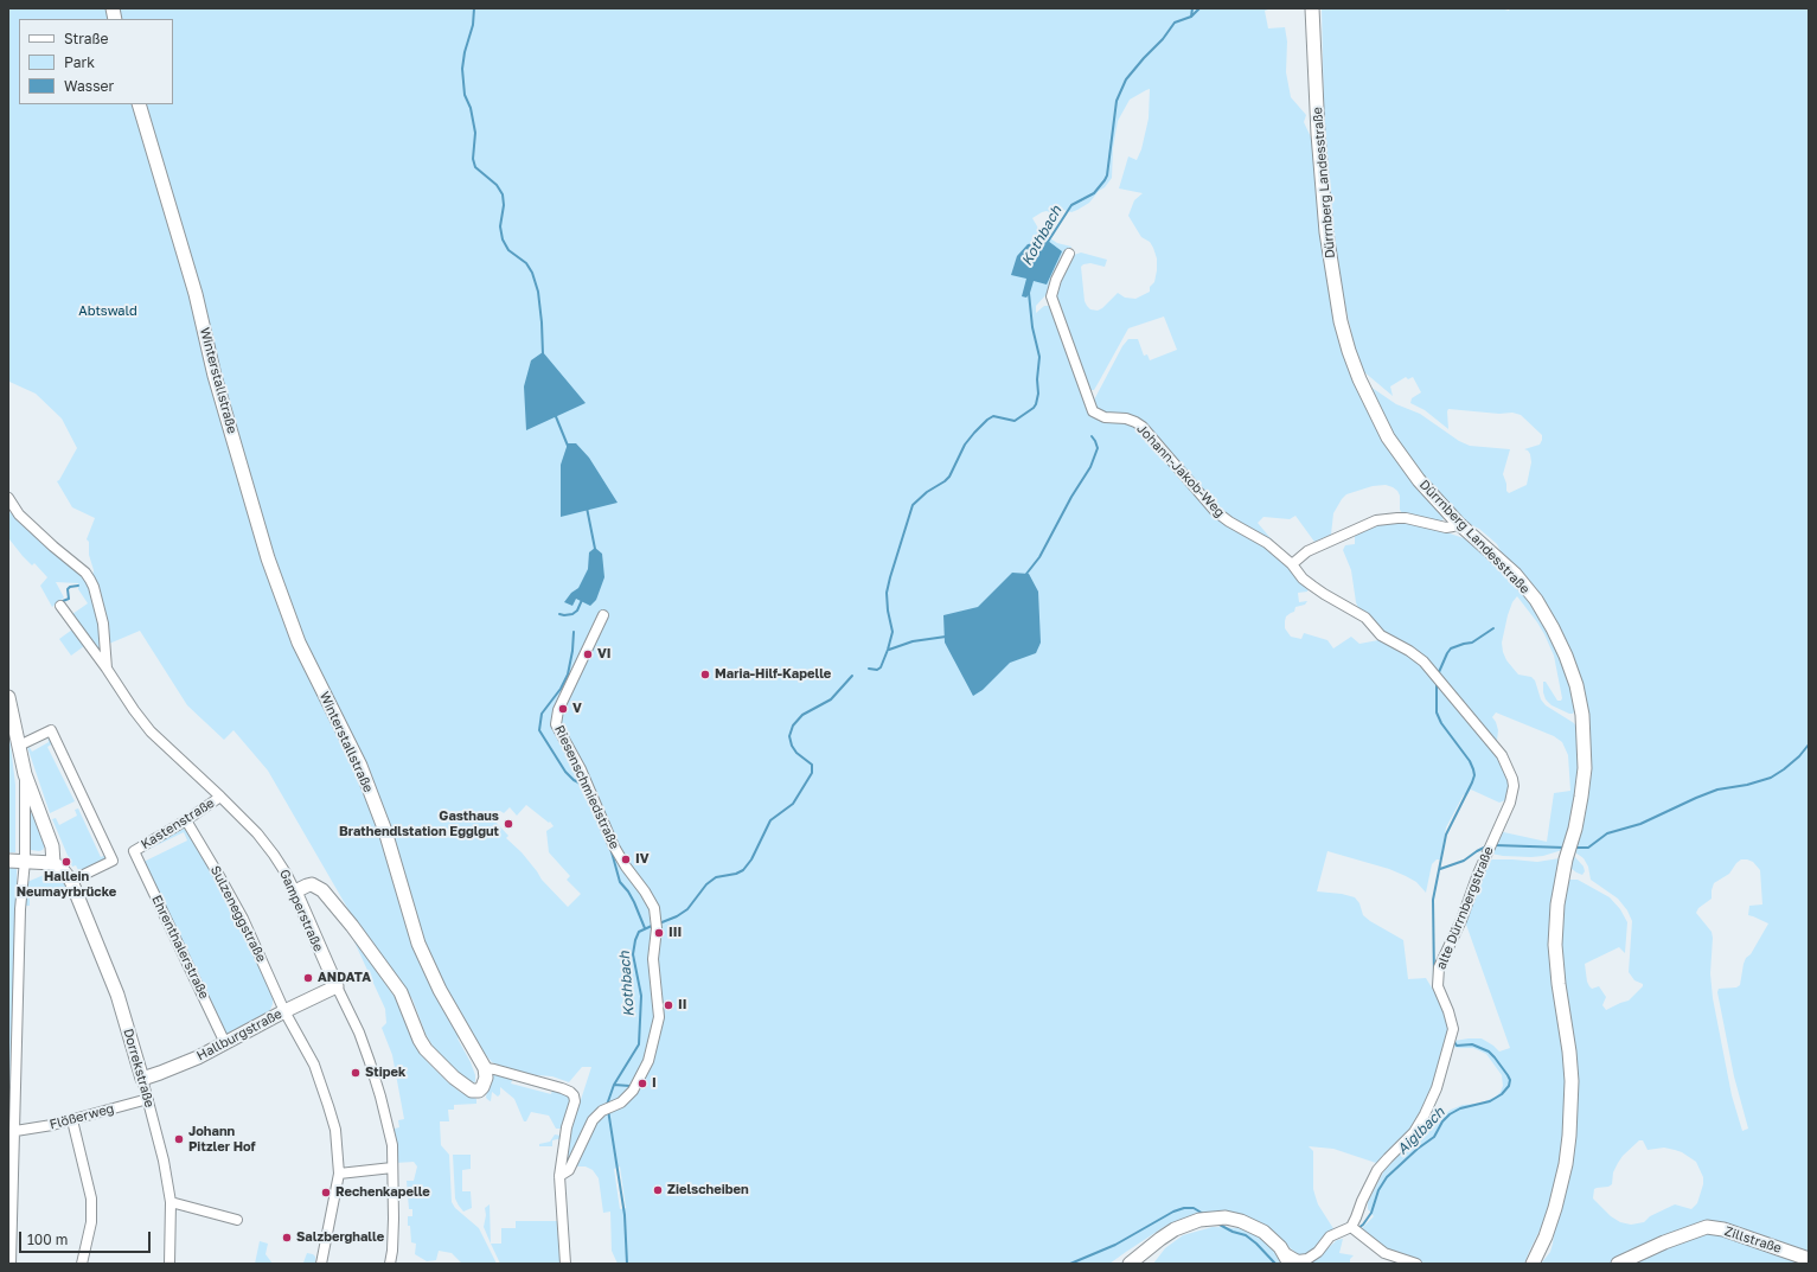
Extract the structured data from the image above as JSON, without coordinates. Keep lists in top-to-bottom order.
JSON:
{
  "streets": {
    "street": [
      "Dürrnberg Landesstraße",
      "Winterstallstraße",
      "Johann-Jakob-Weg",
      "Riesenschmiedstraße",
      "Kastenstraße",
      "alte Dürrnbergstraße",
      "Gamperstraße",
      "Sulzeneggstraße",
      "Ehrenthalerstraße",
      "Hallburgstraße",
      "Dorrekstraße",
      "Flößerweg",
      "Zillstraße"
    ]
  },
  "crossings": [
    ["Johann-Jakob-Weg", "alte Dürrnbergstraße"],
    ["Kastenstraße", "Gamperstraße"],
    ["Kastenstraße", "Sulzeneggstraße"],
    ["Kastenstraße", "Ehrenthalerstraße"],
    ["Gamperstraße", "Hallburgstraße"],
    ["Sulzeneggstraße", "Hallburgstraße"],
    ["Ehrenthalerstraße", "Hallburgstraße"],
    ["Hallburgstraße", "Dorrekstraße"],
    ["Dorrekstraße", "Flößerweg"]
  ],
  "water": ["Kothbach", "Aiglbach"],
  "parks": ["Abtswald"],
  "places": [
    "VI",
    "Maria-Hilf-Kapelle",
    "V",
    "Gasthaus Brathendlstation Egglgut",
    "IV",
    "Hallein Neumayrbrücke",
    "III",
    "ANDATA",
    "II",
    "Stipek",
    "I",
    "Johann Pitzler Hof",
    "Zielscheiben",
    "Rechenkapelle",
    "Salzberghalle"
  ],
  "legend": ["Straße", "Park", "Wasser"],
  "scale_bar": "100 m"
}
